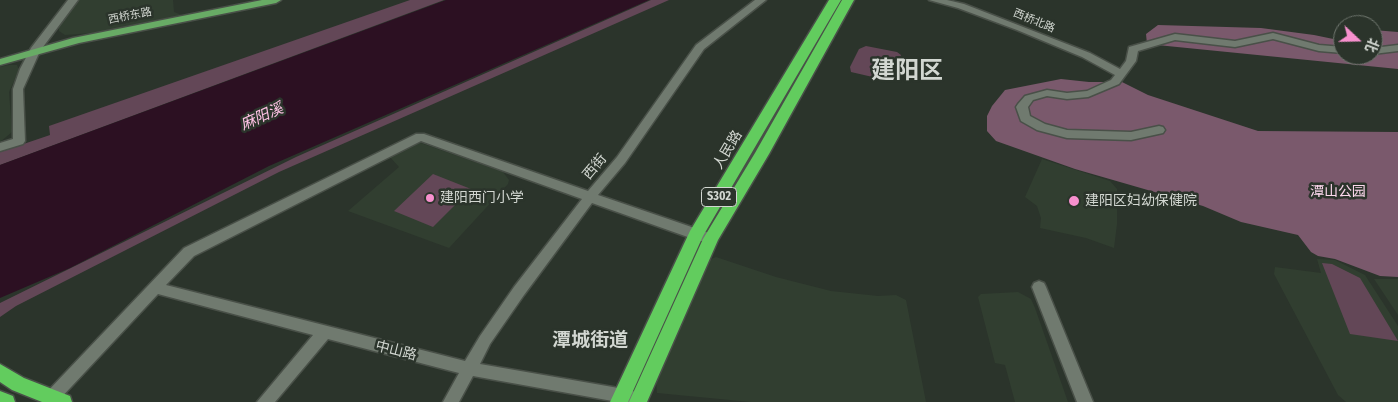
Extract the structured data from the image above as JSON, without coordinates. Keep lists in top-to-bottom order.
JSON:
{
  "streets": {
    "highway": ["人民路", "S302"],
    "main road": ["西桥东路"],
    "street": ["西桥北路", "西街", "中山路"]
  },
  "crossings": [
    ["人民路", "中山路"],
    ["西街", "中山路"],
    ["S302", "中山路"]
  ],
  "districts": ["建阳区", "潭城街道"],
  "water": ["麻阳溪"],
  "parks": ["潭山公园"],
  "places": ["建阳西门小学", "建阳区妇幼保健院"],
  "north": "right"
}
